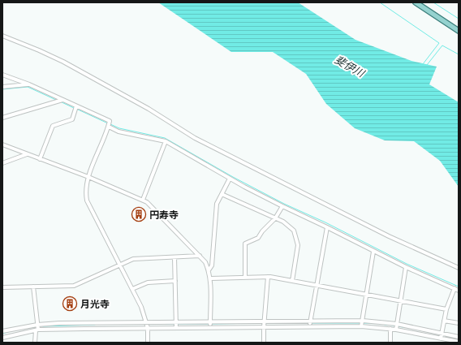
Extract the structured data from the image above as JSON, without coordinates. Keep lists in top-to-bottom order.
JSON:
{
  "water": ["斐伊川"],
  "places": {
    "building": ["円寿寺", "月光寺"]
  }
}
